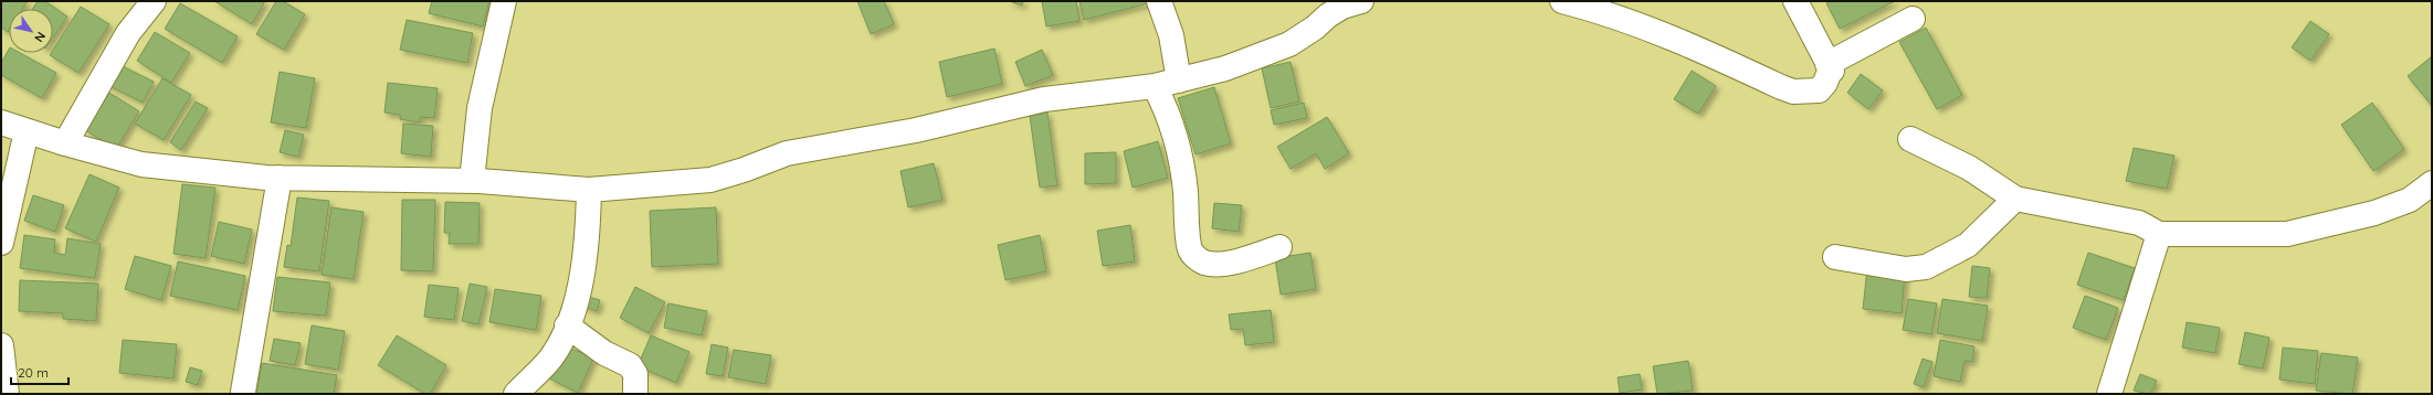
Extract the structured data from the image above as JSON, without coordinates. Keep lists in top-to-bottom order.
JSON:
{
  "scale_bar": "20 m",
  "north": "bottom right"
}
